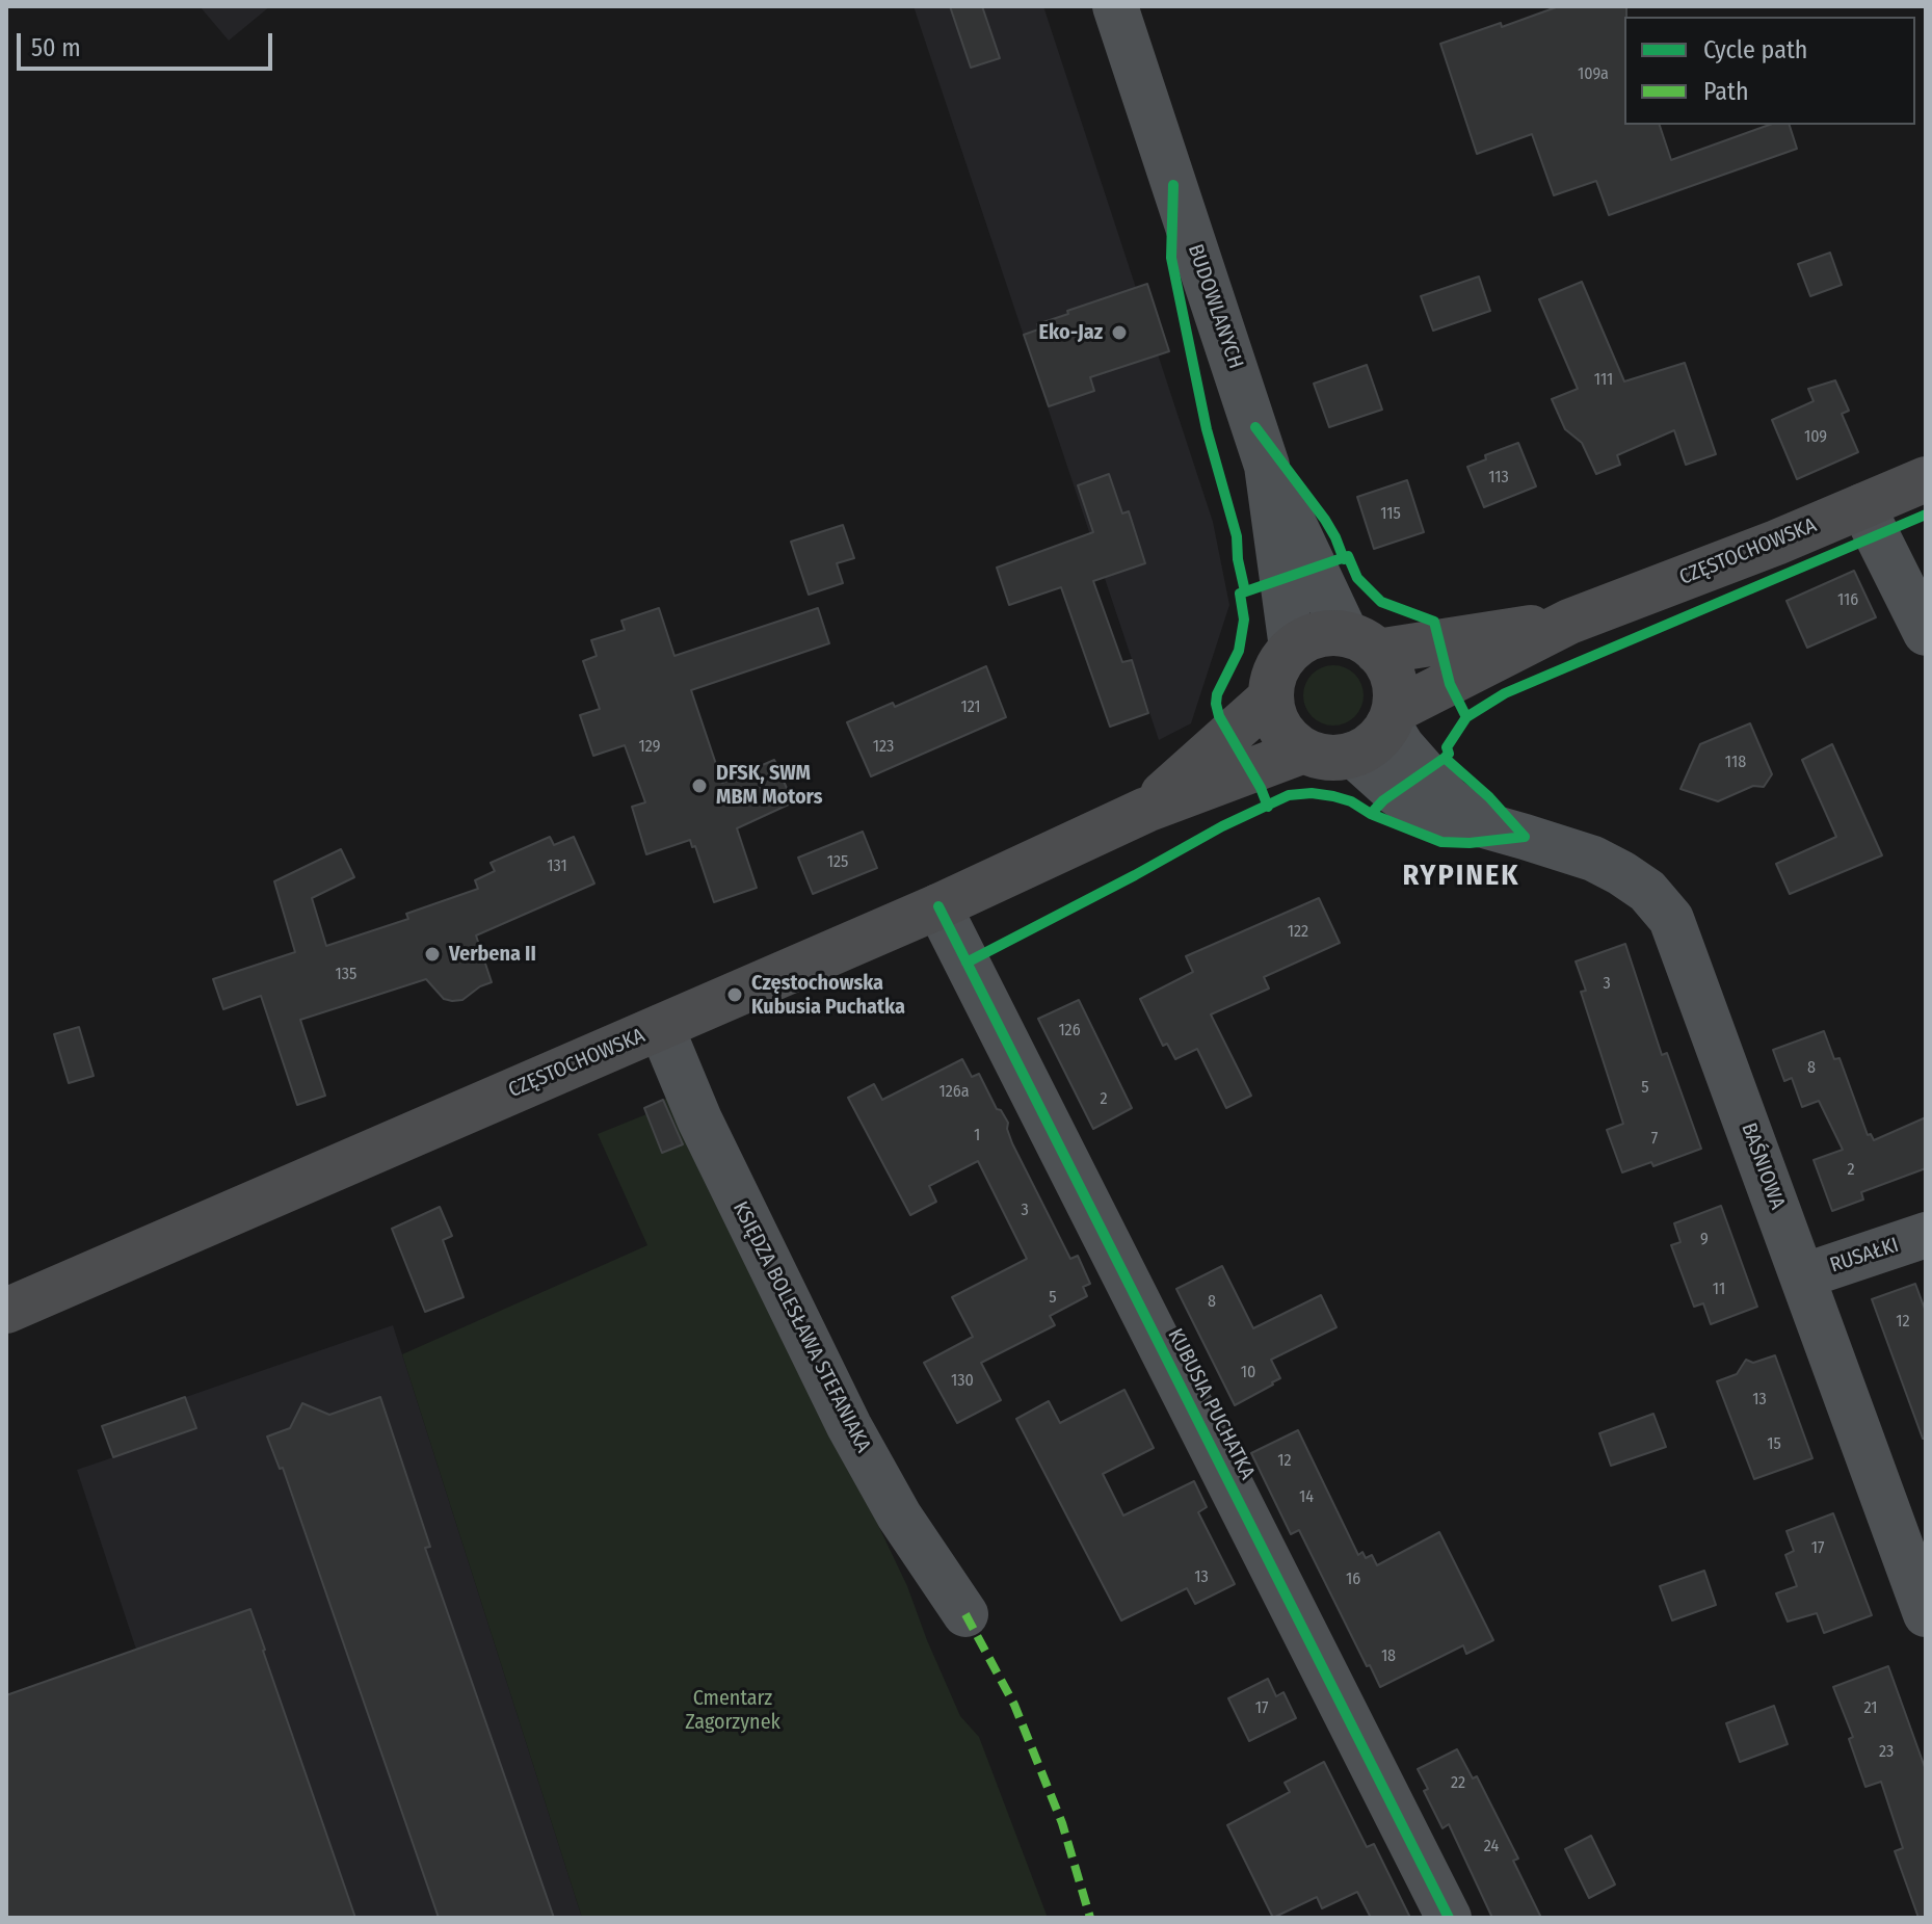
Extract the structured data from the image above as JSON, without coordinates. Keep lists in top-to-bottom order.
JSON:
{
  "streets": {
    "main road": ["CZĘSTOCHOWSKA"],
    "street": [
      "BUDOWLANYCH",
      "BAŚNIOWA",
      "RUSAŁKI",
      "KSIĘDZA BOLESŁAWA STEFANIAKA",
      "KUBUSIA PUCHATKA"
    ]
  },
  "crossings": [
    ["BUDOWLANYCH", "CZĘSTOCHOWSKA"],
    ["BUDOWLANYCH", "BAŚNIOWA"],
    ["CZĘSTOCHOWSKA", "BAŚNIOWA"],
    ["CZĘSTOCHOWSKA", "KSIĘDZA BOLESŁAWA STEFANIAKA"],
    ["CZĘSTOCHOWSKA", "KUBUSIA PUCHATKA"],
    ["BAŚNIOWA", "RUSAŁKI"]
  ],
  "districts": ["RYPINEK"],
  "parks": ["Cmentarz Zagorzynek"],
  "places": [
    "Eko-Jaz",
    "DFSK, SWM MBM Motors",
    "Verbena II",
    "Częstochowska Kubusia Puchatka"
  ],
  "house_numbers": [
    "109a",
    "111",
    "109",
    "113",
    "115",
    "116",
    "121",
    "129",
    "123",
    "118",
    "125",
    "131",
    "122",
    "135",
    "3",
    "126",
    "8",
    "5",
    "126a",
    "2",
    "1",
    "7",
    "2",
    "3",
    "9",
    "11",
    "5",
    "8",
    "12",
    "10",
    "130",
    "13",
    "15",
    "12",
    "14",
    "17",
    "13",
    "16",
    "18",
    "17",
    "21",
    "23",
    "22",
    "24"
  ],
  "legend": ["Cycle path", "Path"],
  "scale_bar": "50 m"
}
